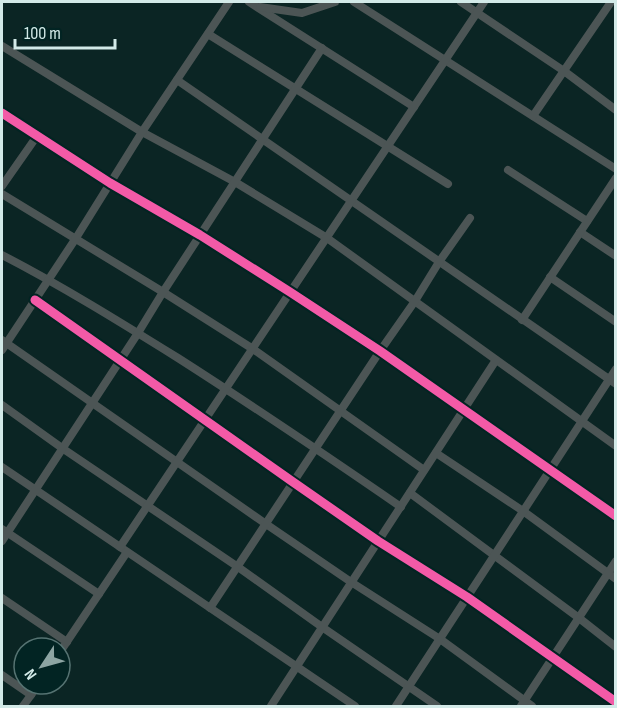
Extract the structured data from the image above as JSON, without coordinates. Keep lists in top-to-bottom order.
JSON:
{
  "scale_bar": "100 m",
  "north": "bottom left"
}
